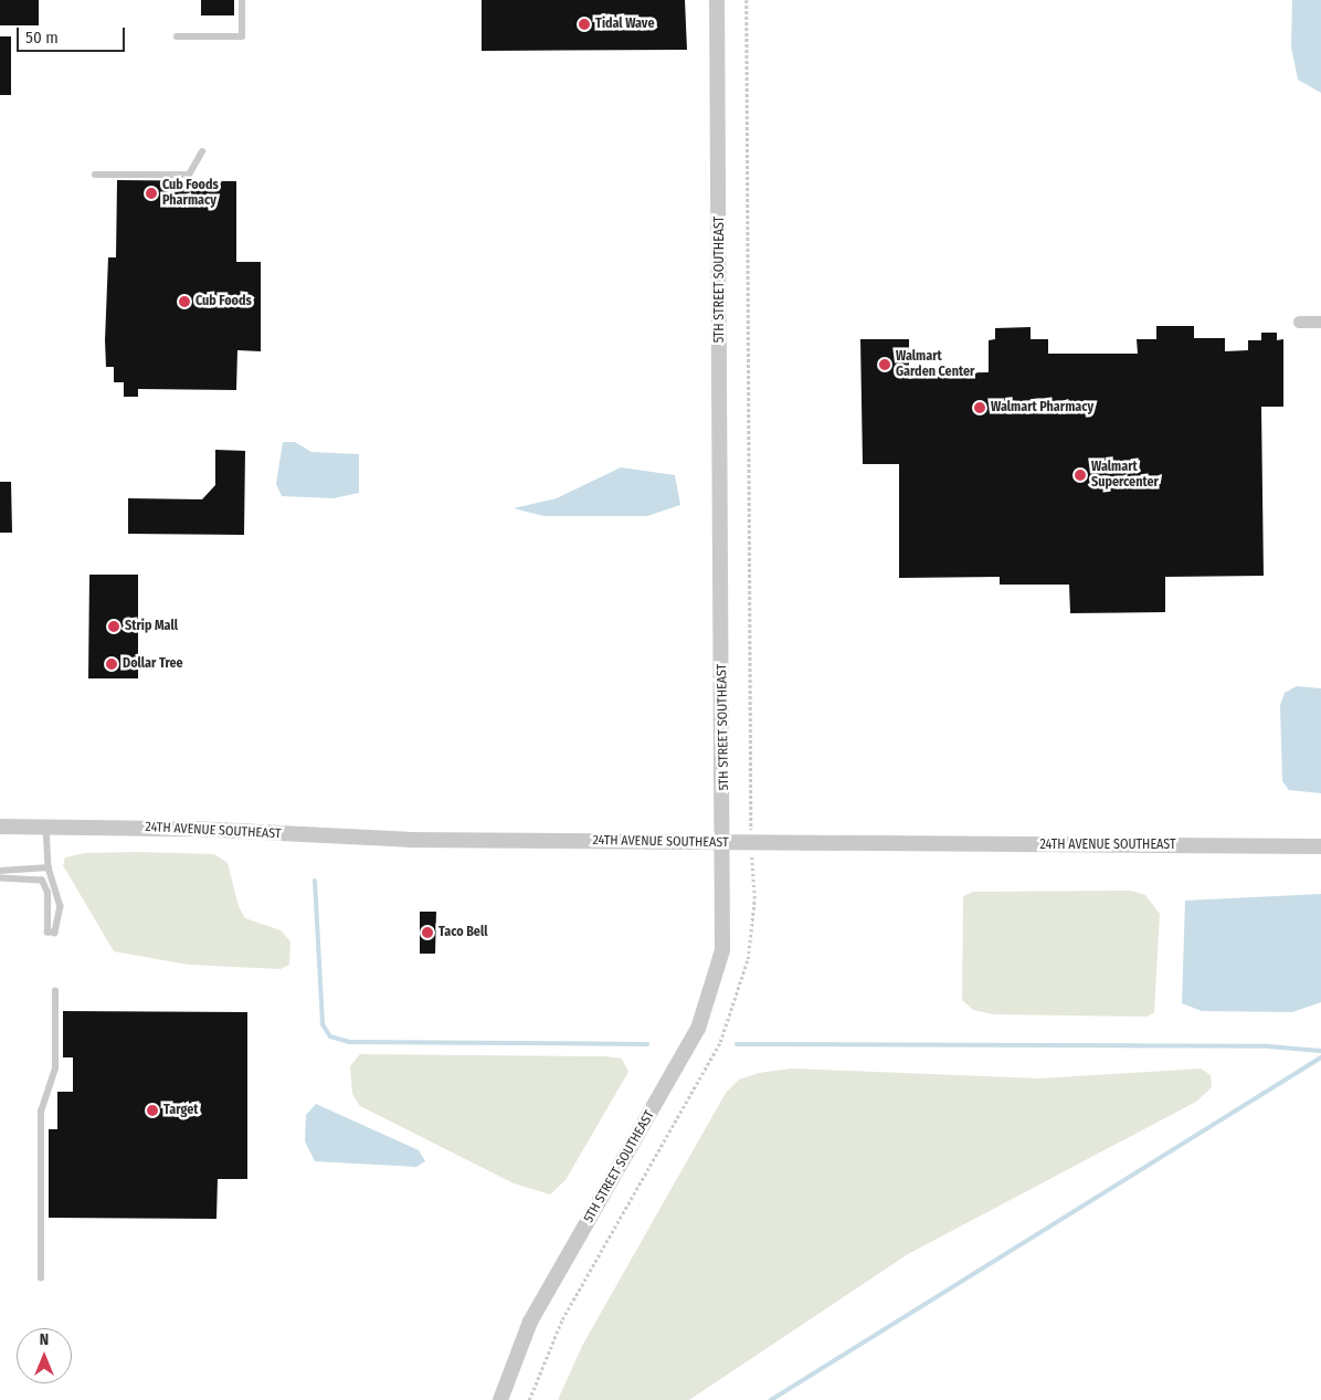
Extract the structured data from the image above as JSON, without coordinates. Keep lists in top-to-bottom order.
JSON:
{
  "streets": {
    "street": ["5TH STREET SOUTHEAST", "24TH AVENUE SOUTHEAST"]
  },
  "crossings": [
    ["5TH STREET SOUTHEAST", "24TH AVENUE SOUTHEAST"]
  ],
  "places": [
    "Tidal Wave",
    "Cub Foods Pharmacy",
    "Cub Foods",
    "Walmart Garden Center",
    "Walmart Pharmacy",
    "Walmart Supercenter",
    "Strip Mall",
    "Dollar Tree",
    "Taco Bell",
    "Target"
  ],
  "scale_bar": "50 m",
  "north": "top"
}
